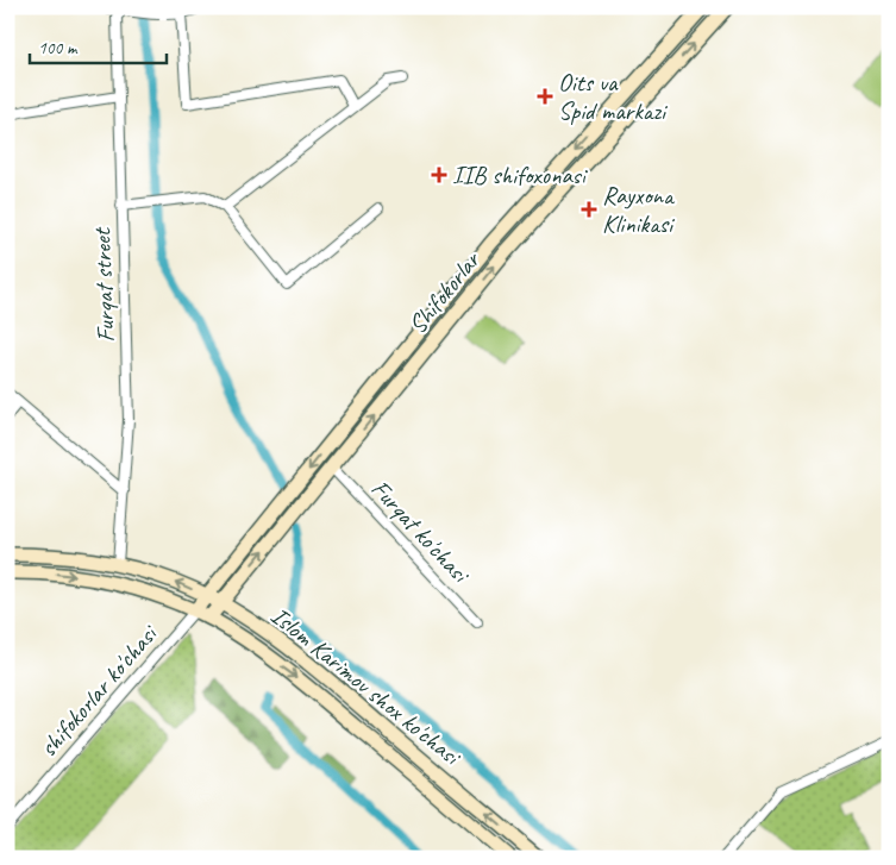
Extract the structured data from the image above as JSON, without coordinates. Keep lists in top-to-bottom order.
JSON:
{
  "streets": {
    "main road": ["Shifokorlar", "Islom Karimov shox ko'chasi"],
    "street": ["Furqat street", "Furqat ko'chasi", "shifokorlar ko'chasi"]
  },
  "crossings": [
    ["Furqat street", "Islom Karimov shox ko'chasi"],
    ["Shifokorlar", "Furqat ko'chasi"],
    ["Shifokorlar", "Islom Karimov shox ko'chasi"],
    ["Shifokorlar", "shifokorlar ko'chasi"],
    ["Islom Karimov shox ko'chasi", "shifokorlar ko'chasi"]
  ],
  "places": {
    "health": ["Oits va Spid markazi", "IIB shifoxonasi", "Rayxona Klinikasi"]
  },
  "scale_bar": "100 m"
}
